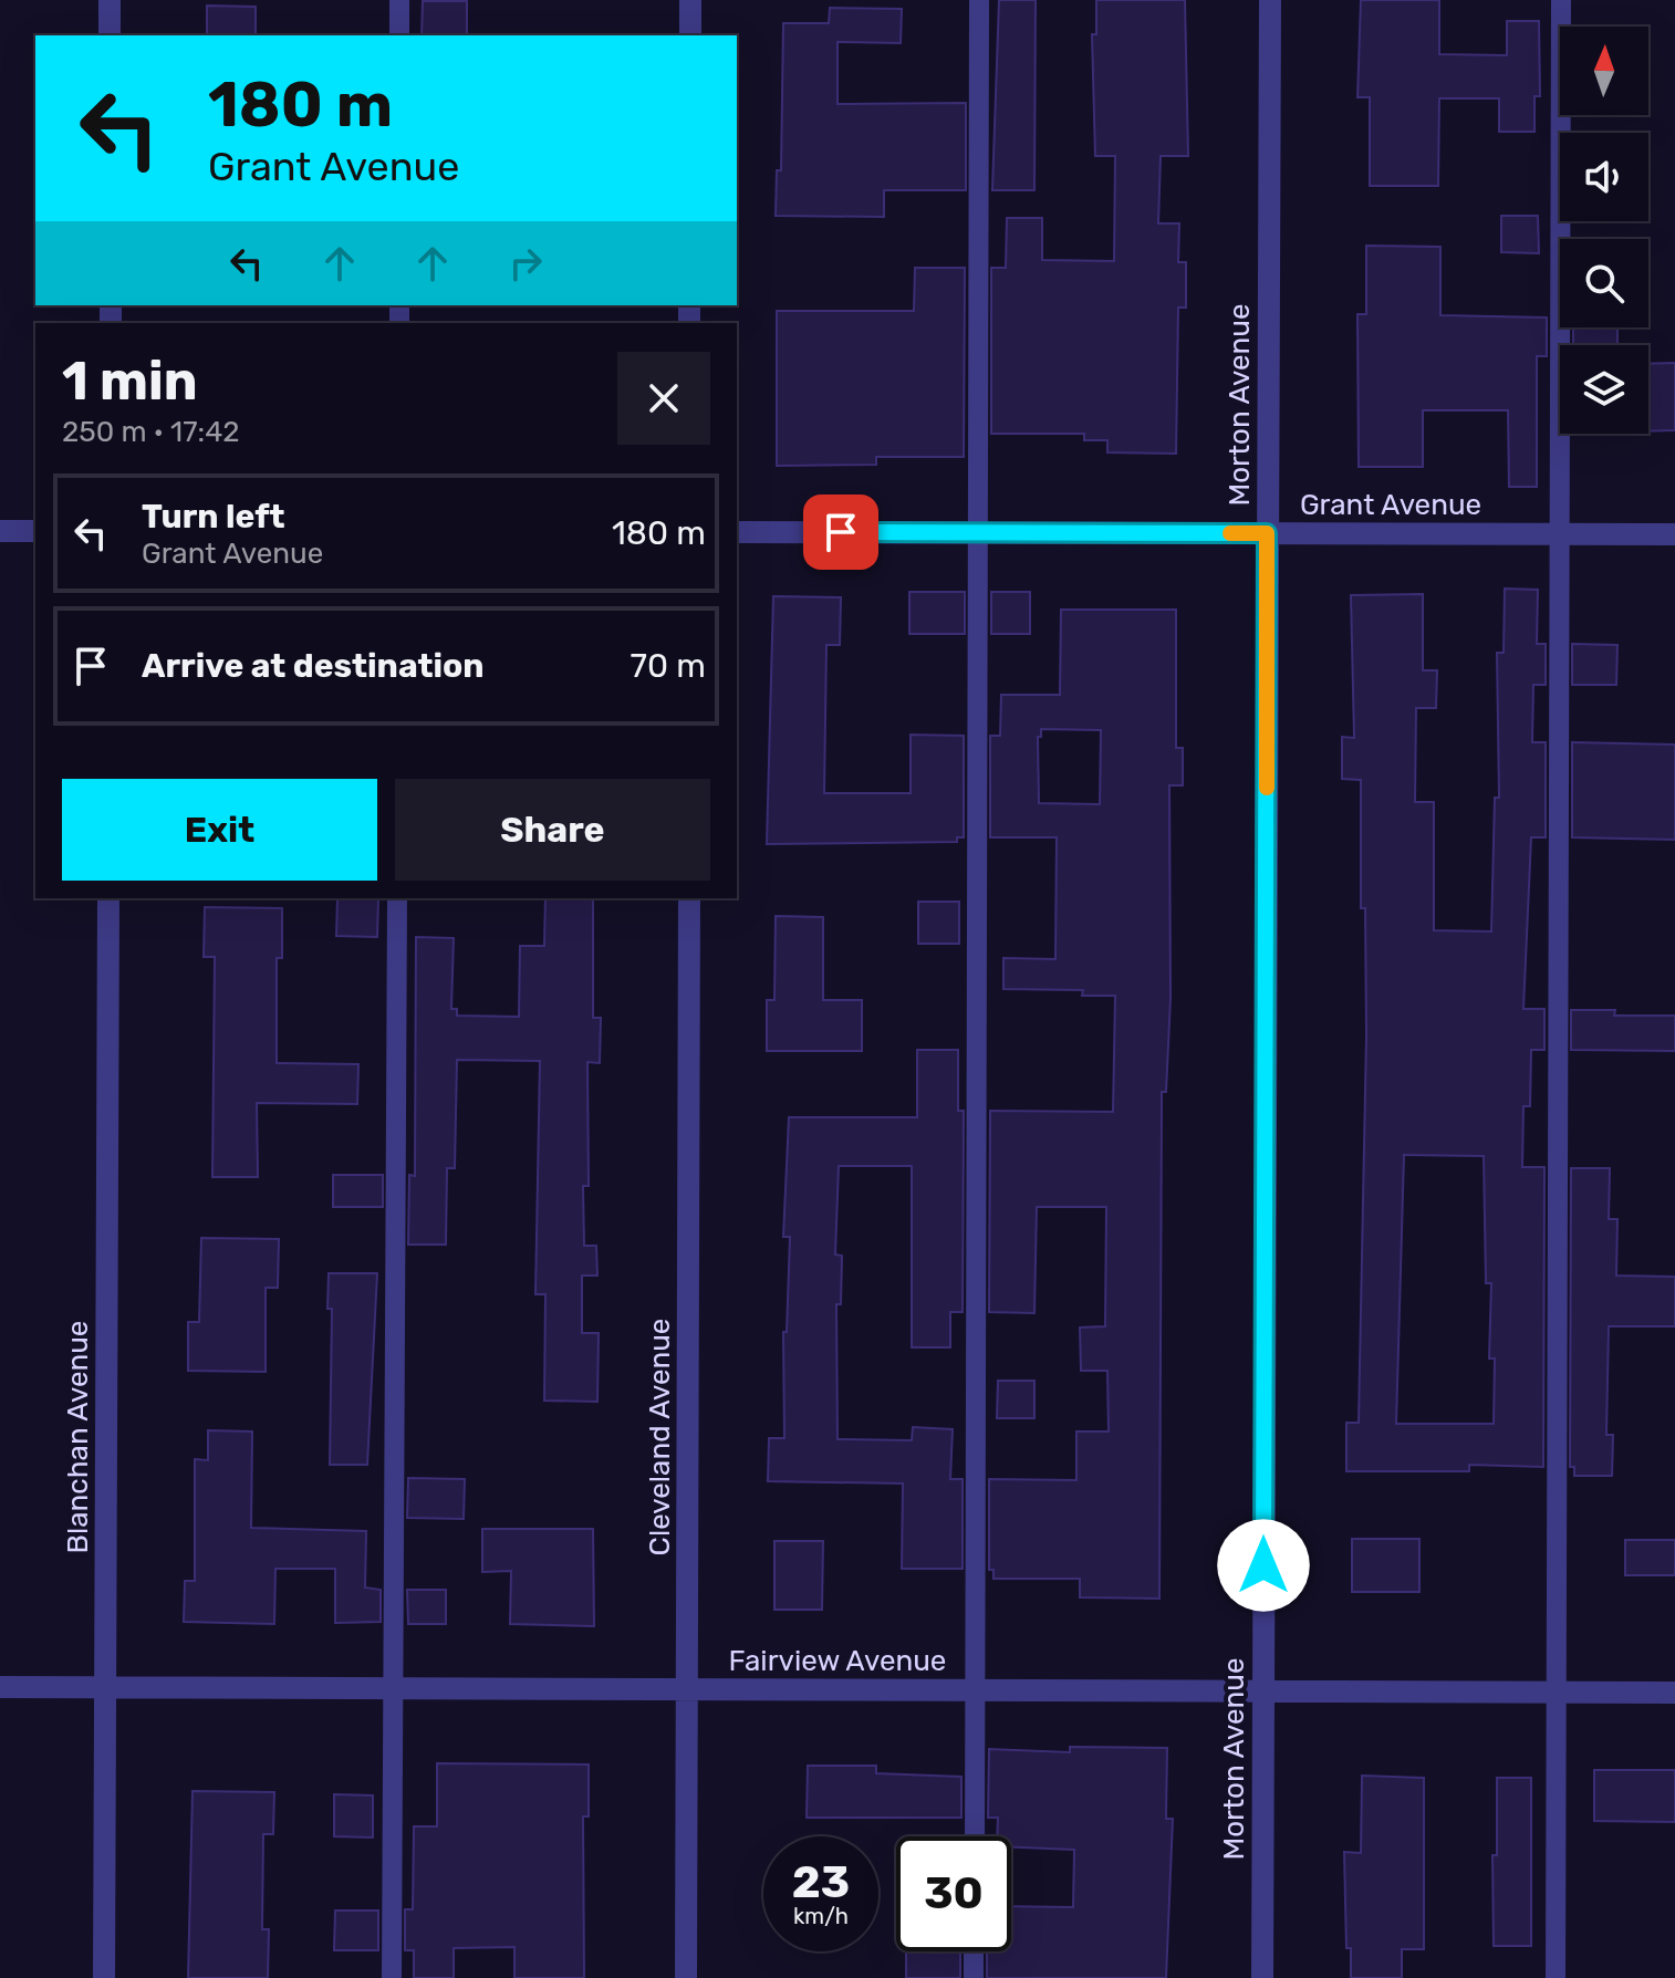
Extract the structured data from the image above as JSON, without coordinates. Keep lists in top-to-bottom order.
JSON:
{
  "streets": {
    "street": [
      "Morton Avenue",
      "Grant Avenue",
      "Blanchan Avenue",
      "Cleveland Avenue",
      "Fairview Avenue"
    ]
  },
  "crossings": [
    ["Morton Avenue", "Grant Avenue"],
    ["Morton Avenue", "Fairview Avenue"],
    ["Blanchan Avenue", "Fairview Avenue"],
    ["Cleveland Avenue", "Fairview Avenue"]
  ],
  "north": "top",
  "page": {
    "turn": ["180 m", "Grant Avenue"],
    "heading": ["1 min", "250 m · 17:42"],
    "list": [
      {
        "name": "Turn left",
        "note": "Grant Avenue",
        "value": "180 m"
      },
      {
        "name": "Arrive at destination",
        "value": "70 m"
      }
    ],
    "buttons": ["Exit", "Share"],
    "speed": "23 km/h",
    "limit": "30"
  }
}
